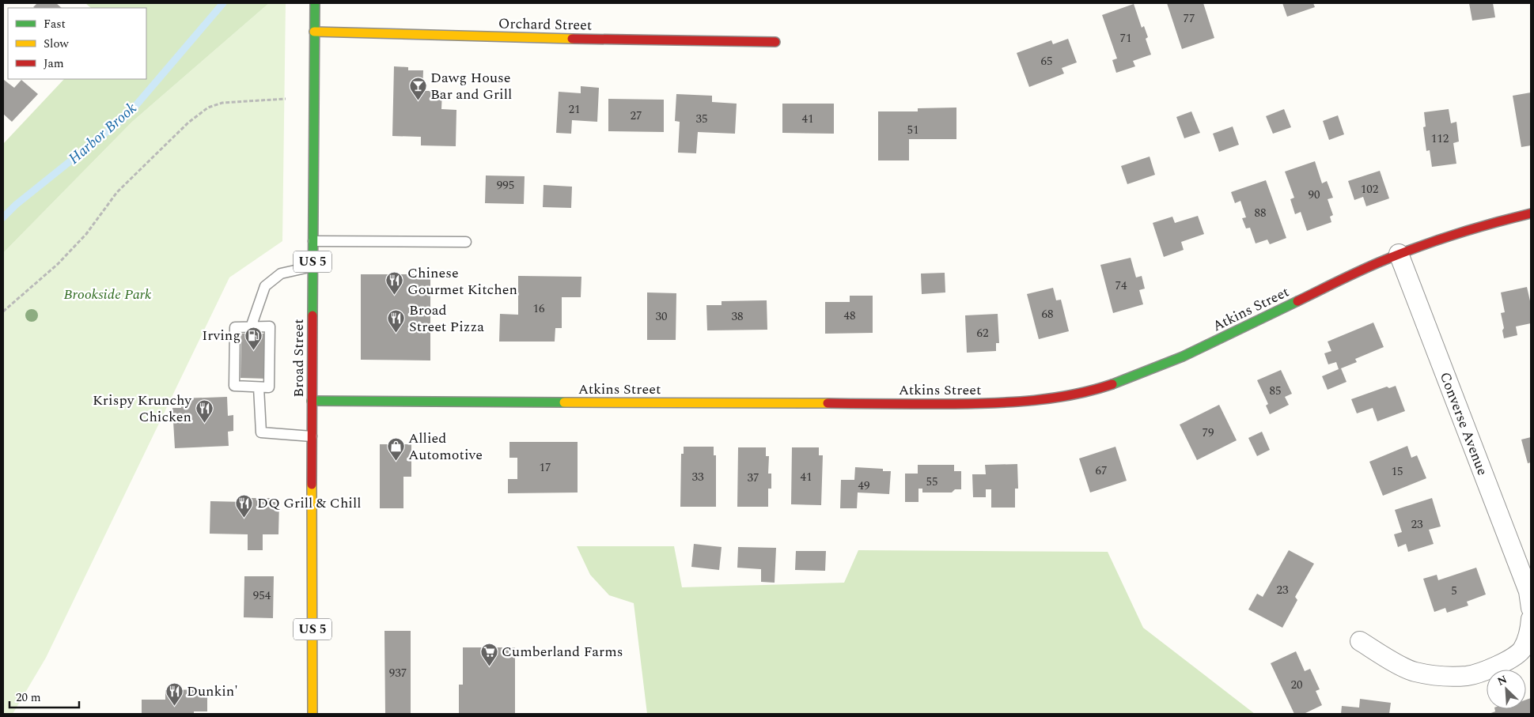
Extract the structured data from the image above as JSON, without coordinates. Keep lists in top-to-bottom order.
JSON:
{
  "streets": {
    "street": [
      "Orchard Street",
      "US 5",
      "Atkins Street",
      "Broad Street",
      "Converse Avenue"
    ]
  },
  "crossings": [
    ["Orchard Street", "Broad Street"],
    ["Atkins Street", "Broad Street"],
    ["Atkins Street", "Converse Avenue"]
  ],
  "water": ["Harbor Brook"],
  "parks": ["Brookside Park"],
  "places": {
    "bar": ["Dawg House Bar and Grill"],
    "restaurant": [
      "Chinese Gourmet Kitchen",
      "Broad Street Pizza",
      "Krispy Krunchy Chicken",
      "DQ Grill & Chill",
      "Dunkin'"
    ],
    "fuel station": ["Irving"],
    "shop": ["Allied Automotive"],
    "supermarket": ["Cumberland Farms"]
  },
  "house_numbers": [
    "77",
    "71",
    "65",
    "21",
    "27",
    "35",
    "41",
    "51",
    "112",
    "995",
    "102",
    "90",
    "88",
    "74",
    "16",
    "68",
    "48",
    "30",
    "38",
    "62",
    "85",
    "79",
    "17",
    "67",
    "15",
    "33",
    "41",
    "37",
    "55",
    "49",
    "23",
    "23",
    "5",
    "954",
    "937",
    "20"
  ],
  "legend": ["Fast", "Slow", "Jam"],
  "scale_bar": "20 m",
  "north": "top left"
}
